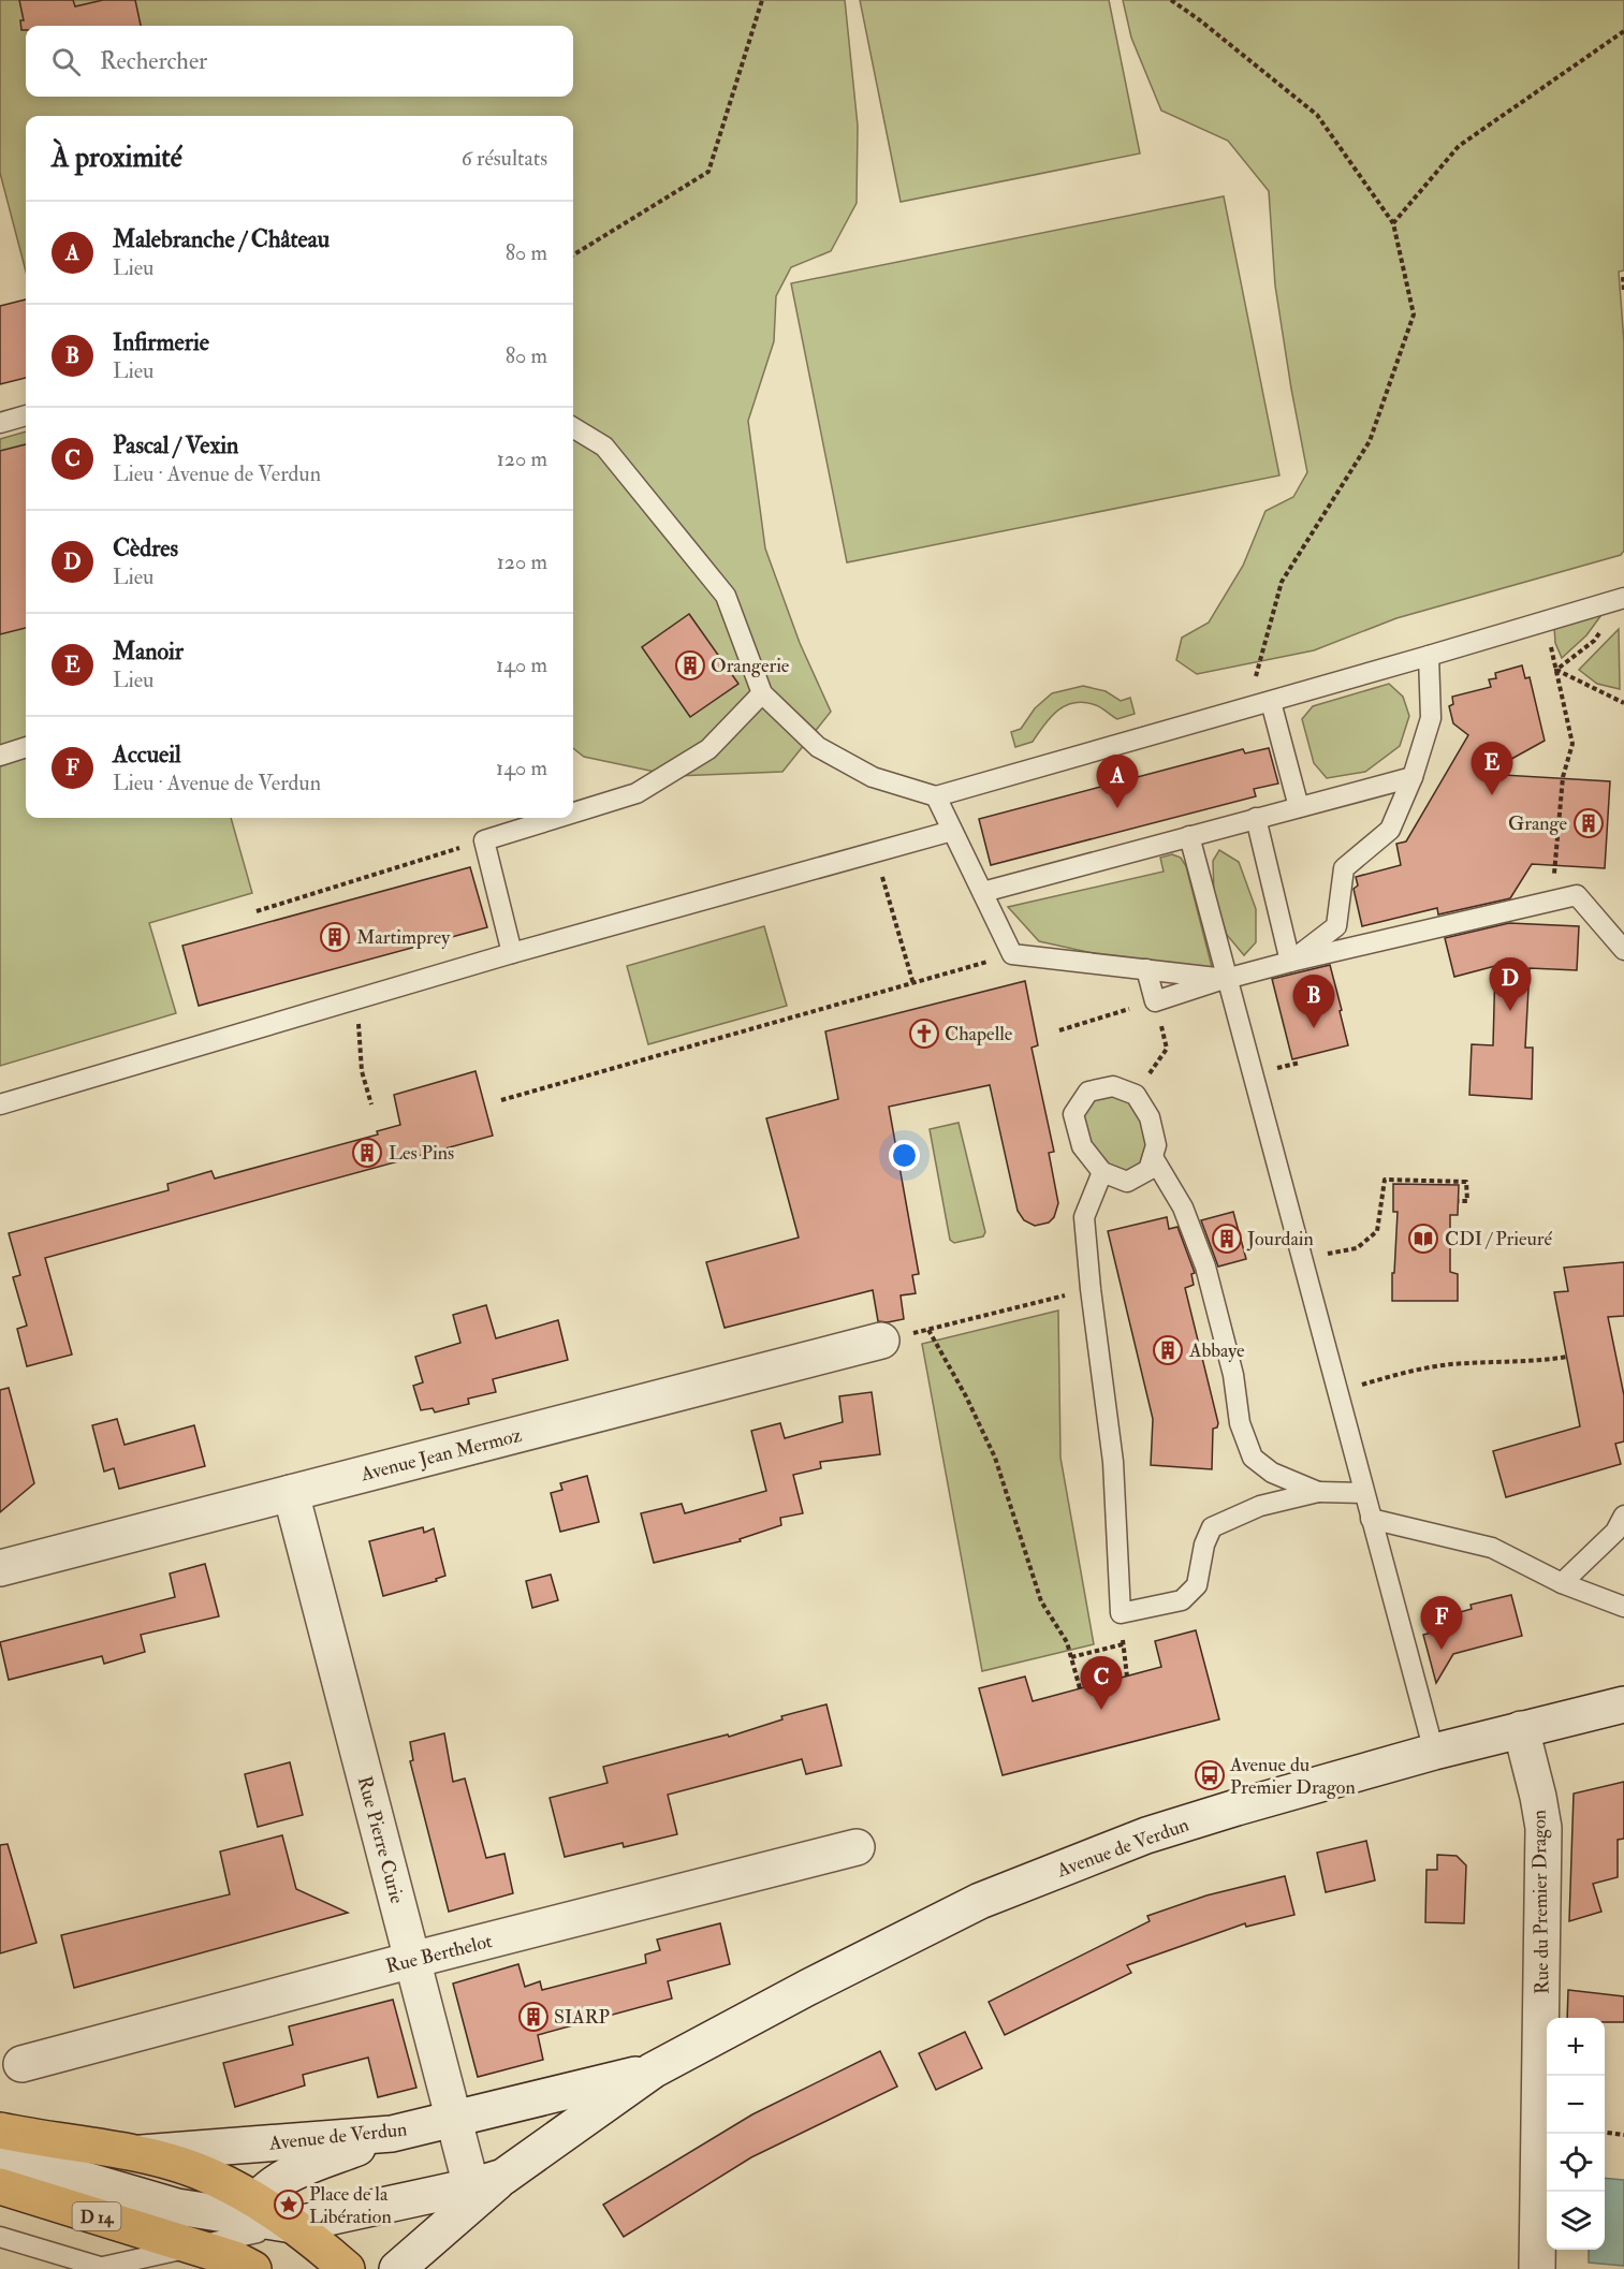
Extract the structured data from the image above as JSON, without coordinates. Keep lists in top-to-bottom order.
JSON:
{
  "streets": {
    "main road": ["D 14"],
    "street": [
      "Avenue Jean Mermoz",
      "Rue Pierre Curie",
      "Avenue de Verdun",
      "Rue du Premier Dragon",
      "Rue Berthelot"
    ]
  },
  "crossings": [
    ["Avenue Jean Mermoz", "Rue Pierre Curie"],
    ["Rue Pierre Curie", "Avenue de Verdun"],
    ["Rue Pierre Curie", "Rue Berthelot"],
    ["Avenue de Verdun", "Rue du Premier Dragon"],
    ["Avenue de Verdun", "D 14"]
  ],
  "places": {
    "building": [
      "Orangerie",
      "Grange",
      "Martimprey",
      "Les Pins",
      "Jourdain",
      "Abbaye",
      "SIARP"
    ],
    "church": ["Chapelle"],
    "library": ["CDI / Prieuré"],
    "bus stop": ["Avenue du Premier Dragon"],
    "place": ["Place de la Libération"]
  },
  "page": {
    "search": "Rechercher",
    "heading": ["À proximité", "6 résultats"],
    "list": [
      {
        "mark": "A",
        "name": "Malebranche / Château",
        "note": "Lieu",
        "value": "80 m"
      },
      {
        "mark": "B",
        "name": "Infirmerie",
        "note": "Lieu",
        "value": "80 m"
      },
      {
        "mark": "C",
        "name": "Pascal / Vexin",
        "note": "Lieu · Avenue de Verdun",
        "value": "120 m"
      },
      {
        "mark": "D",
        "name": "Cèdres",
        "note": "Lieu",
        "value": "120 m"
      },
      {
        "mark": "E",
        "name": "Manoir",
        "note": "Lieu",
        "value": "140 m"
      },
      {
        "mark": "F",
        "name": "Accueil",
        "note": "Lieu · Avenue de Verdun",
        "value": "140 m"
      }
    ],
    "pins": [
      "E",
      "A",
      "D",
      "B",
      "F",
      "C"
    ],
    "map_buttons": ["+", "−"]
  }
}
